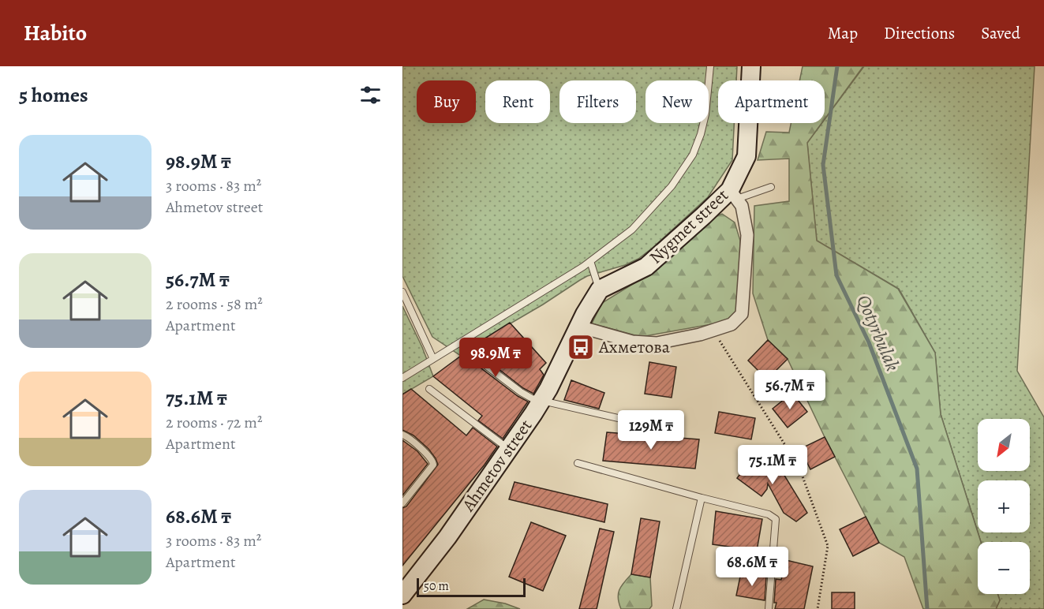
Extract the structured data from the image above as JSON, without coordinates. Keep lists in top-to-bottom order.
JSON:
{
  "streets": {
    "main road": ["Nygmet street", "Ahmetov street"]
  },
  "water": ["Qotyrbulak"],
  "places": {
    "bus stop": ["Ахметова"]
  },
  "scale_bar": "50 m",
  "north": "bottom left",
  "page": {
    "header": "Habito",
    "nav": ["Map", "Directions", "Saved"],
    "heading": "5 homes",
    "chip": [
      "Buy",
      "Rent",
      "Filters",
      "New",
      "Apartment"
    ],
    "list": [
      {
        "name": "98.9M ₸",
        "note": "3 rooms · 83 m² · Ahmetov street"
      },
      {
        "name": "56.7M ₸",
        "note": "2 rooms · 58 m² · Apartment"
      },
      {
        "name": "75.1M ₸",
        "note": "2 rooms · 72 m² · Apartment"
      },
      {
        "name": "68.6M ₸",
        "note": "3 rooms · 83 m² · Apartment"
      }
    ],
    "price": [
      "98.9M ₸",
      "56.7M ₸",
      "129M ₸",
      "75.1M ₸",
      "68.6M ₸"
    ],
    "map_buttons": ["+", "−"],
    "scale": "50 m"
  }
}
